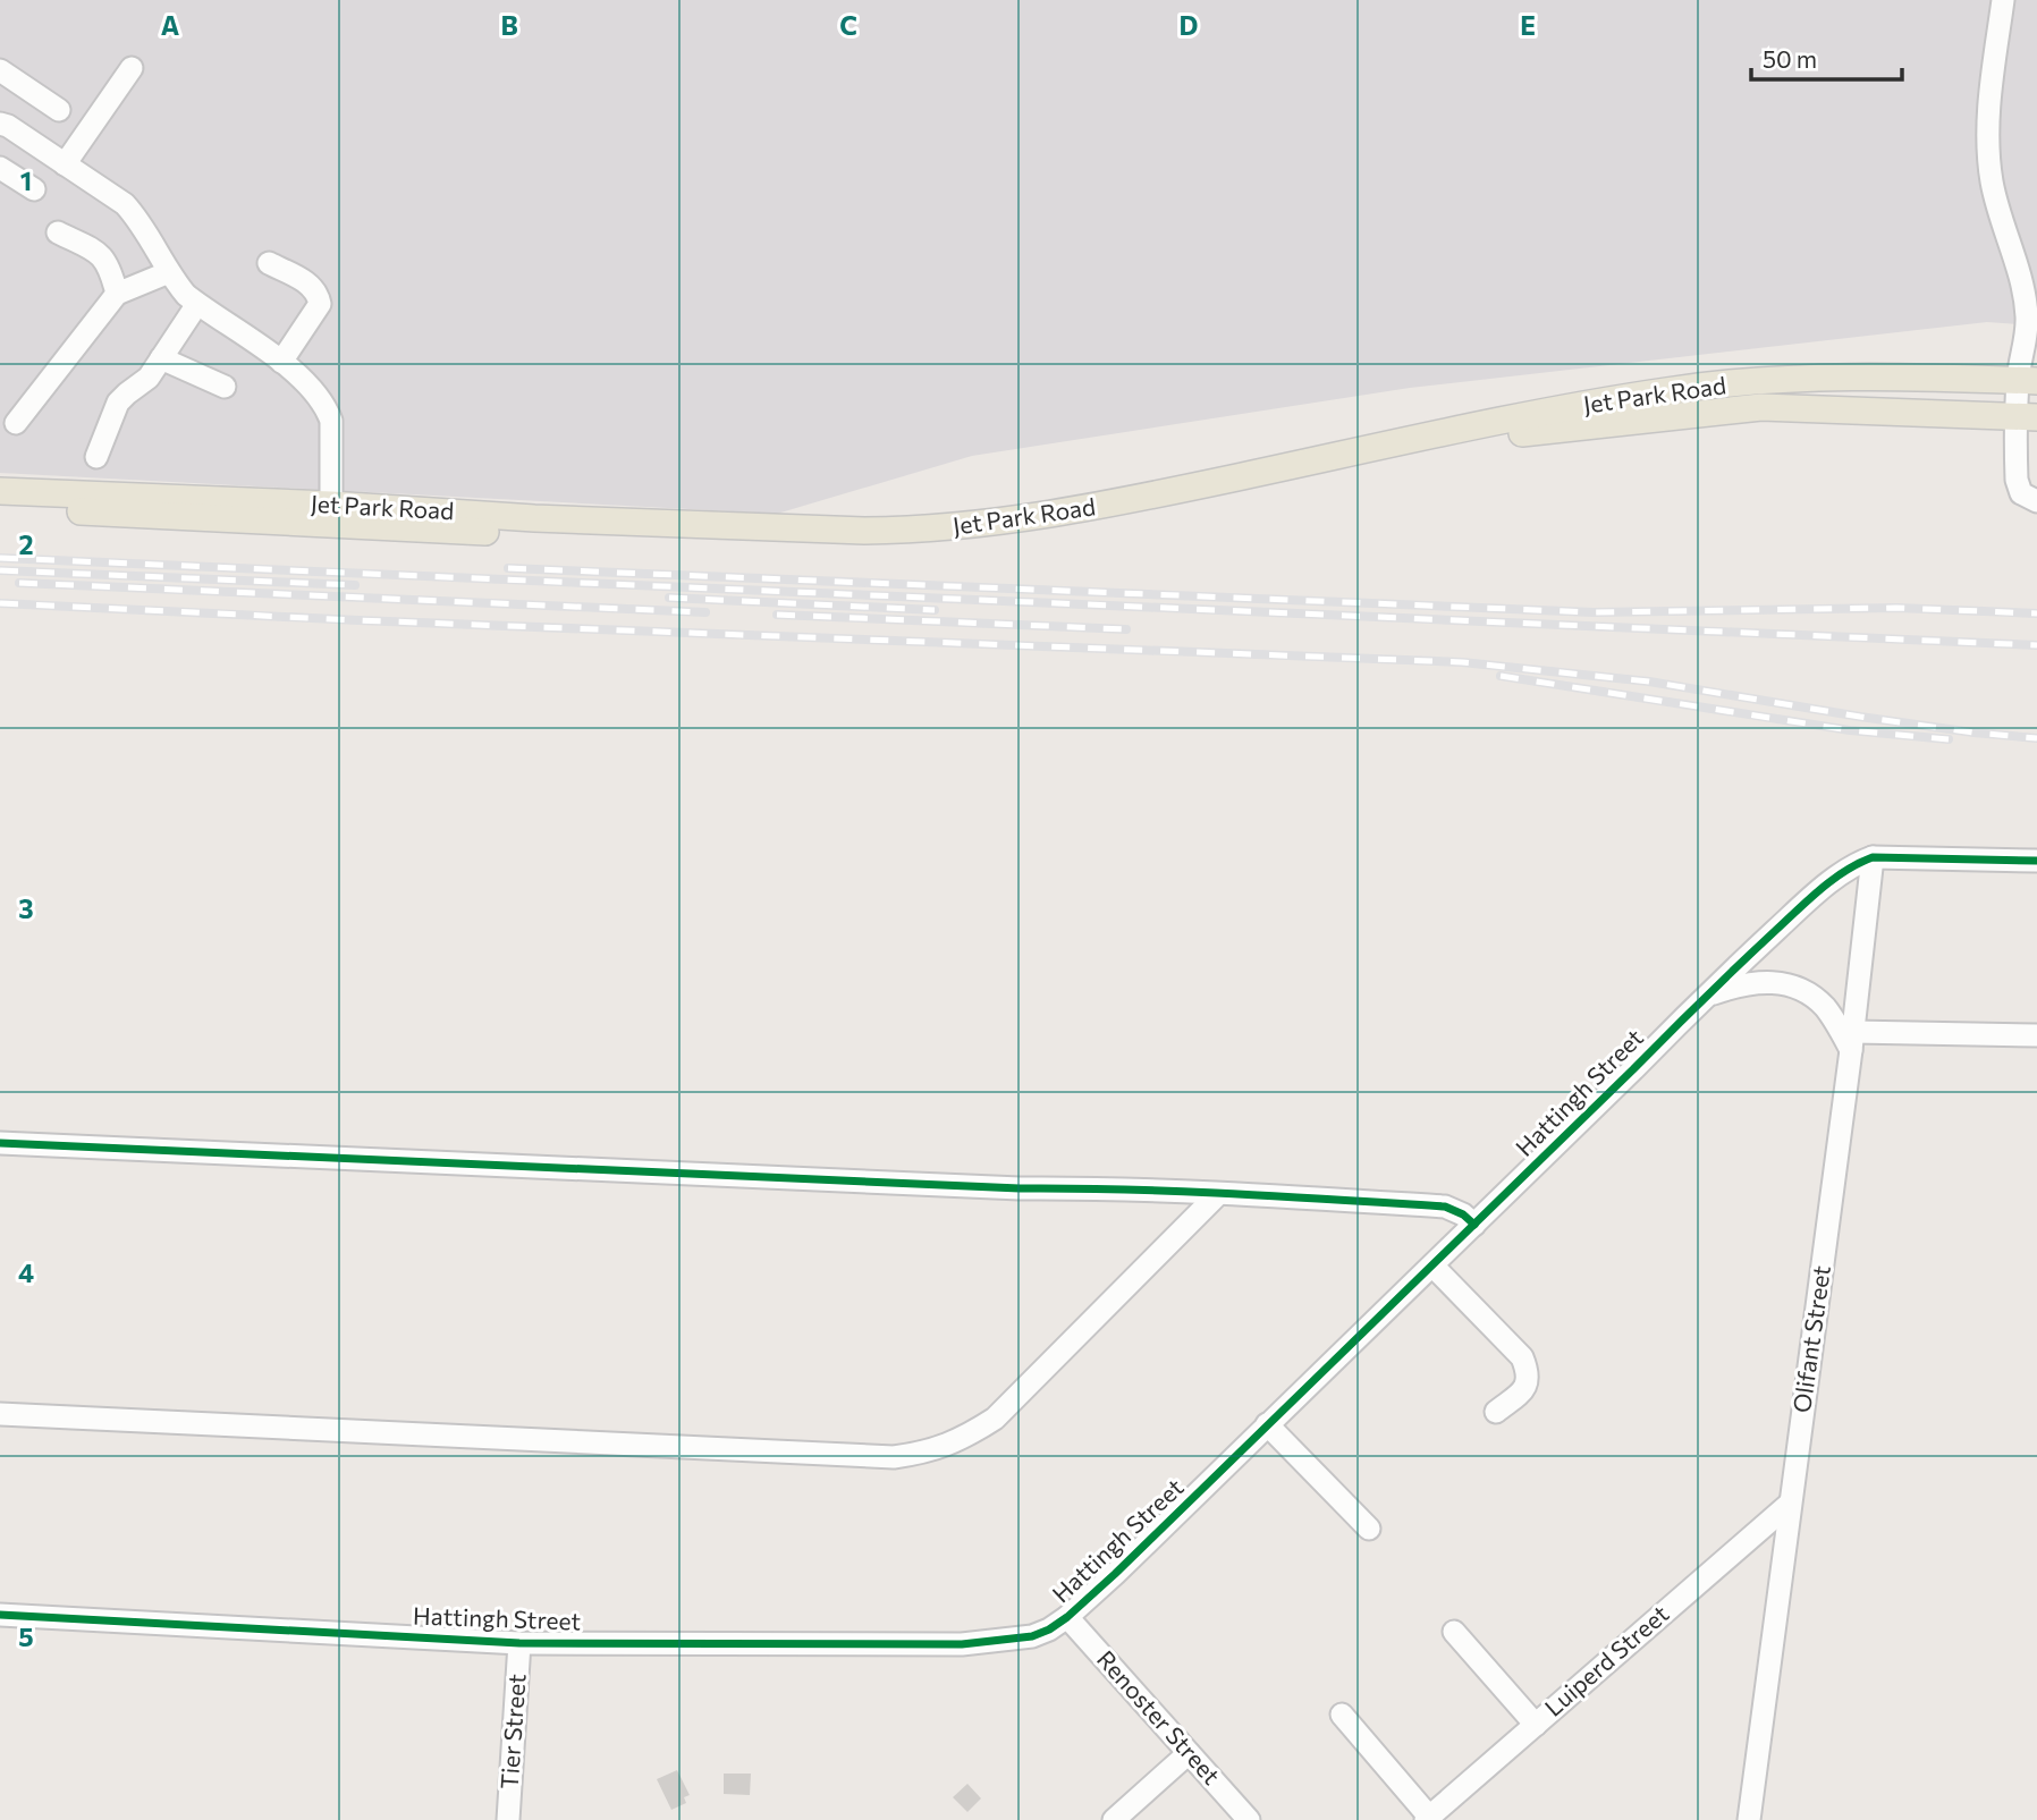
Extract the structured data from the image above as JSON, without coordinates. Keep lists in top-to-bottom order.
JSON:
{
  "streets": {
    "main road": ["Jet Park Road"],
    "street": [
      "Hattingh Street",
      "Olifant Street",
      "Luiperd Street",
      "Renoster Street",
      "Tier Street"
    ]
  },
  "crossings": [
    ["Hattingh Street", "Olifant Street"],
    ["Hattingh Street", "Renoster Street"],
    ["Hattingh Street", "Tier Street"],
    ["Olifant Street", "Luiperd Street"]
  ],
  "scale_bar": "50 m",
  "grid": {
    "columns": [
      "A",
      "B",
      "C",
      "D",
      "E"
    ],
    "rows": [
      "1",
      "2",
      "3",
      "4",
      "5"
    ]
  }
}
